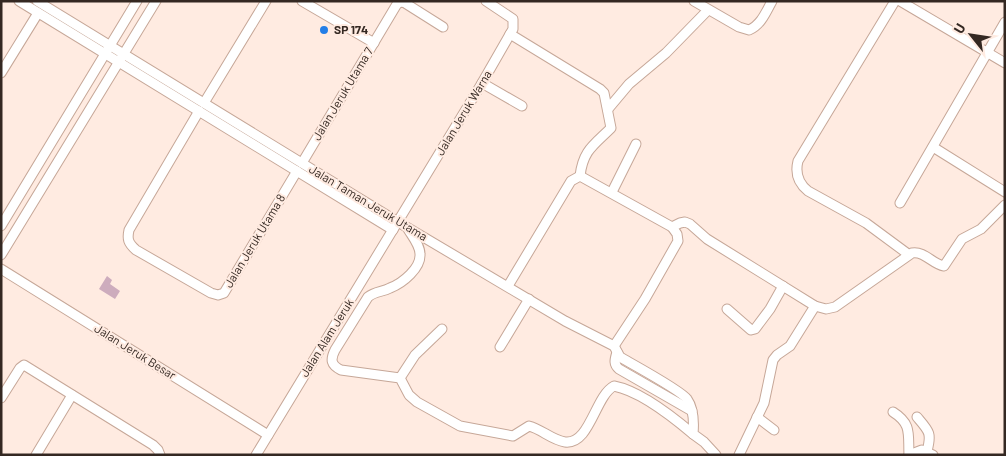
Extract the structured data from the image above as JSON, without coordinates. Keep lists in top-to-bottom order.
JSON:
{
  "streets": {
    "street": [
      "Jalan Jeruk Utama 7",
      "Jalan Jeruk Warna",
      "Jalan Taman Jeruk Utama",
      "Jalan Jeruk Utama 8",
      "Jalan Alam Jeruk",
      "Jalan Jeruk Besar"
    ]
  },
  "crossings": [
    ["Jalan Jeruk Utama 7", "Jalan Taman Jeruk Utama"],
    ["Jalan Jeruk Utama 7", "Jalan Jeruk Utama 8"],
    ["Jalan Jeruk Warna", "Jalan Taman Jeruk Utama"],
    ["Jalan Jeruk Warna", "Jalan Alam Jeruk"],
    ["Jalan Taman Jeruk Utama", "Jalan Jeruk Utama 8"],
    ["Jalan Taman Jeruk Utama", "Jalan Alam Jeruk"],
    ["Jalan Alam Jeruk", "Jalan Jeruk Besar"]
  ],
  "places": ["SP 174"],
  "north": "top left"
}
